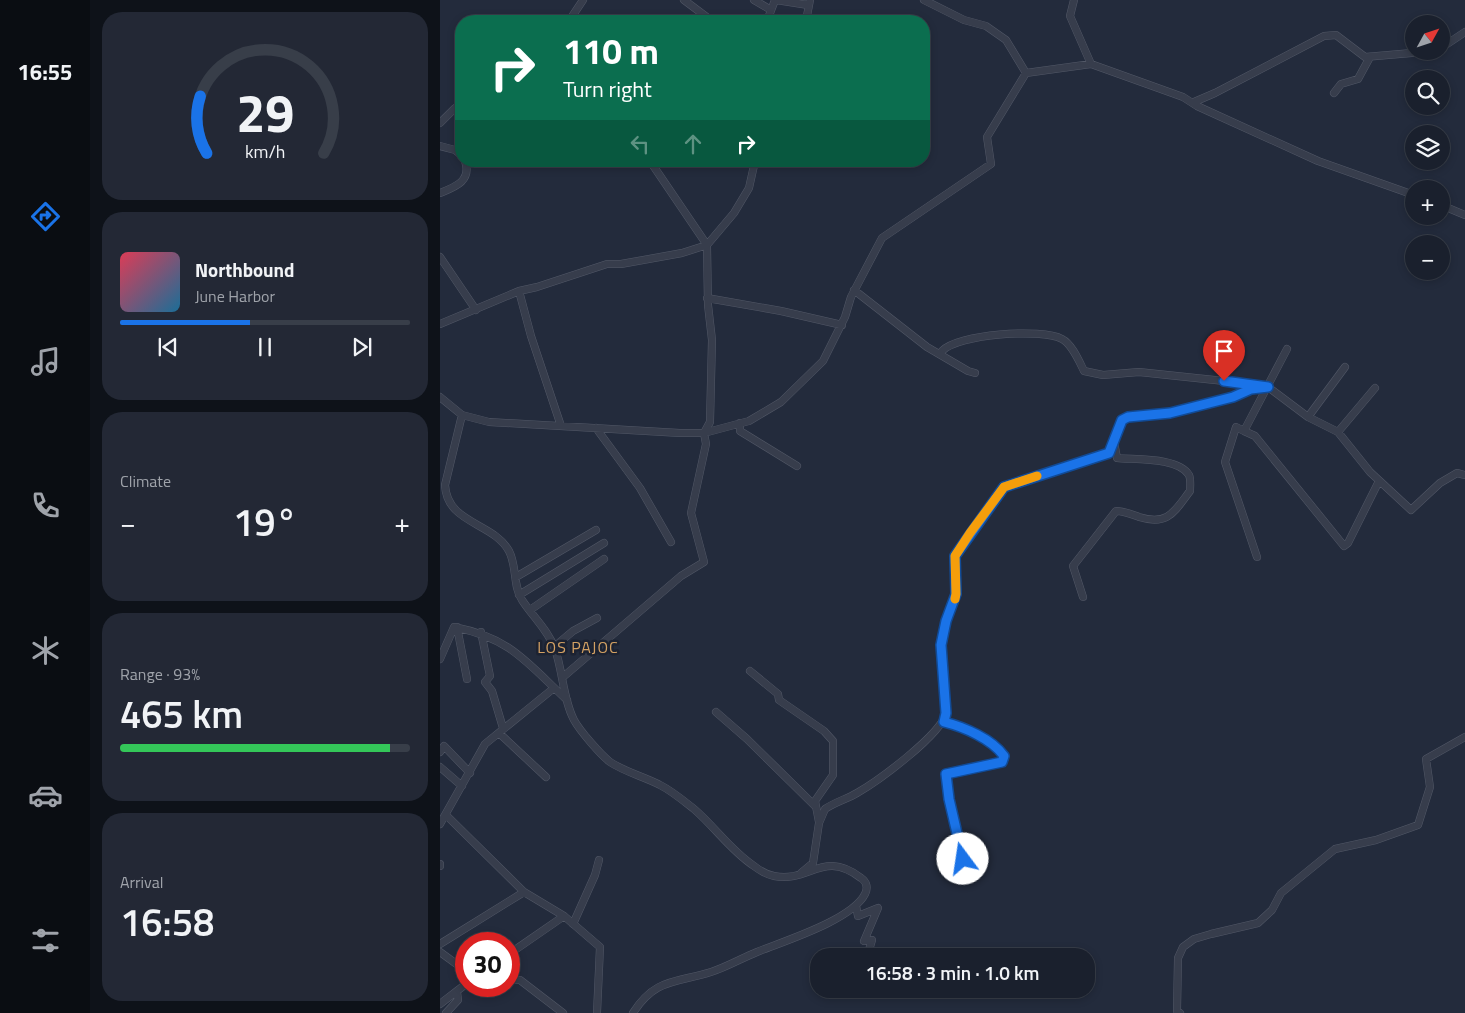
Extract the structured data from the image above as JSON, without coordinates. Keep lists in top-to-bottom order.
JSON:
{
  "districts": ["LOS PAJOC"],
  "north": "top right",
  "page": {
    "tabs": "16:55",
    "map_buttons": ["+", "−"],
    "turn": ["110 m", "Turn right"],
    "song": ["Northbound", "June Harbor"],
    "tile": [
      "Climate",
      ["Range · 93%", "465 km"],
      ["Arrival", "16:58"]
    ],
    "heat": ["−", "19°", "+"],
    "limit": "30",
    "trip": "16:58 · 3 min · 1.0 km",
    "gauge": ["29", "km/h"]
  }
}
